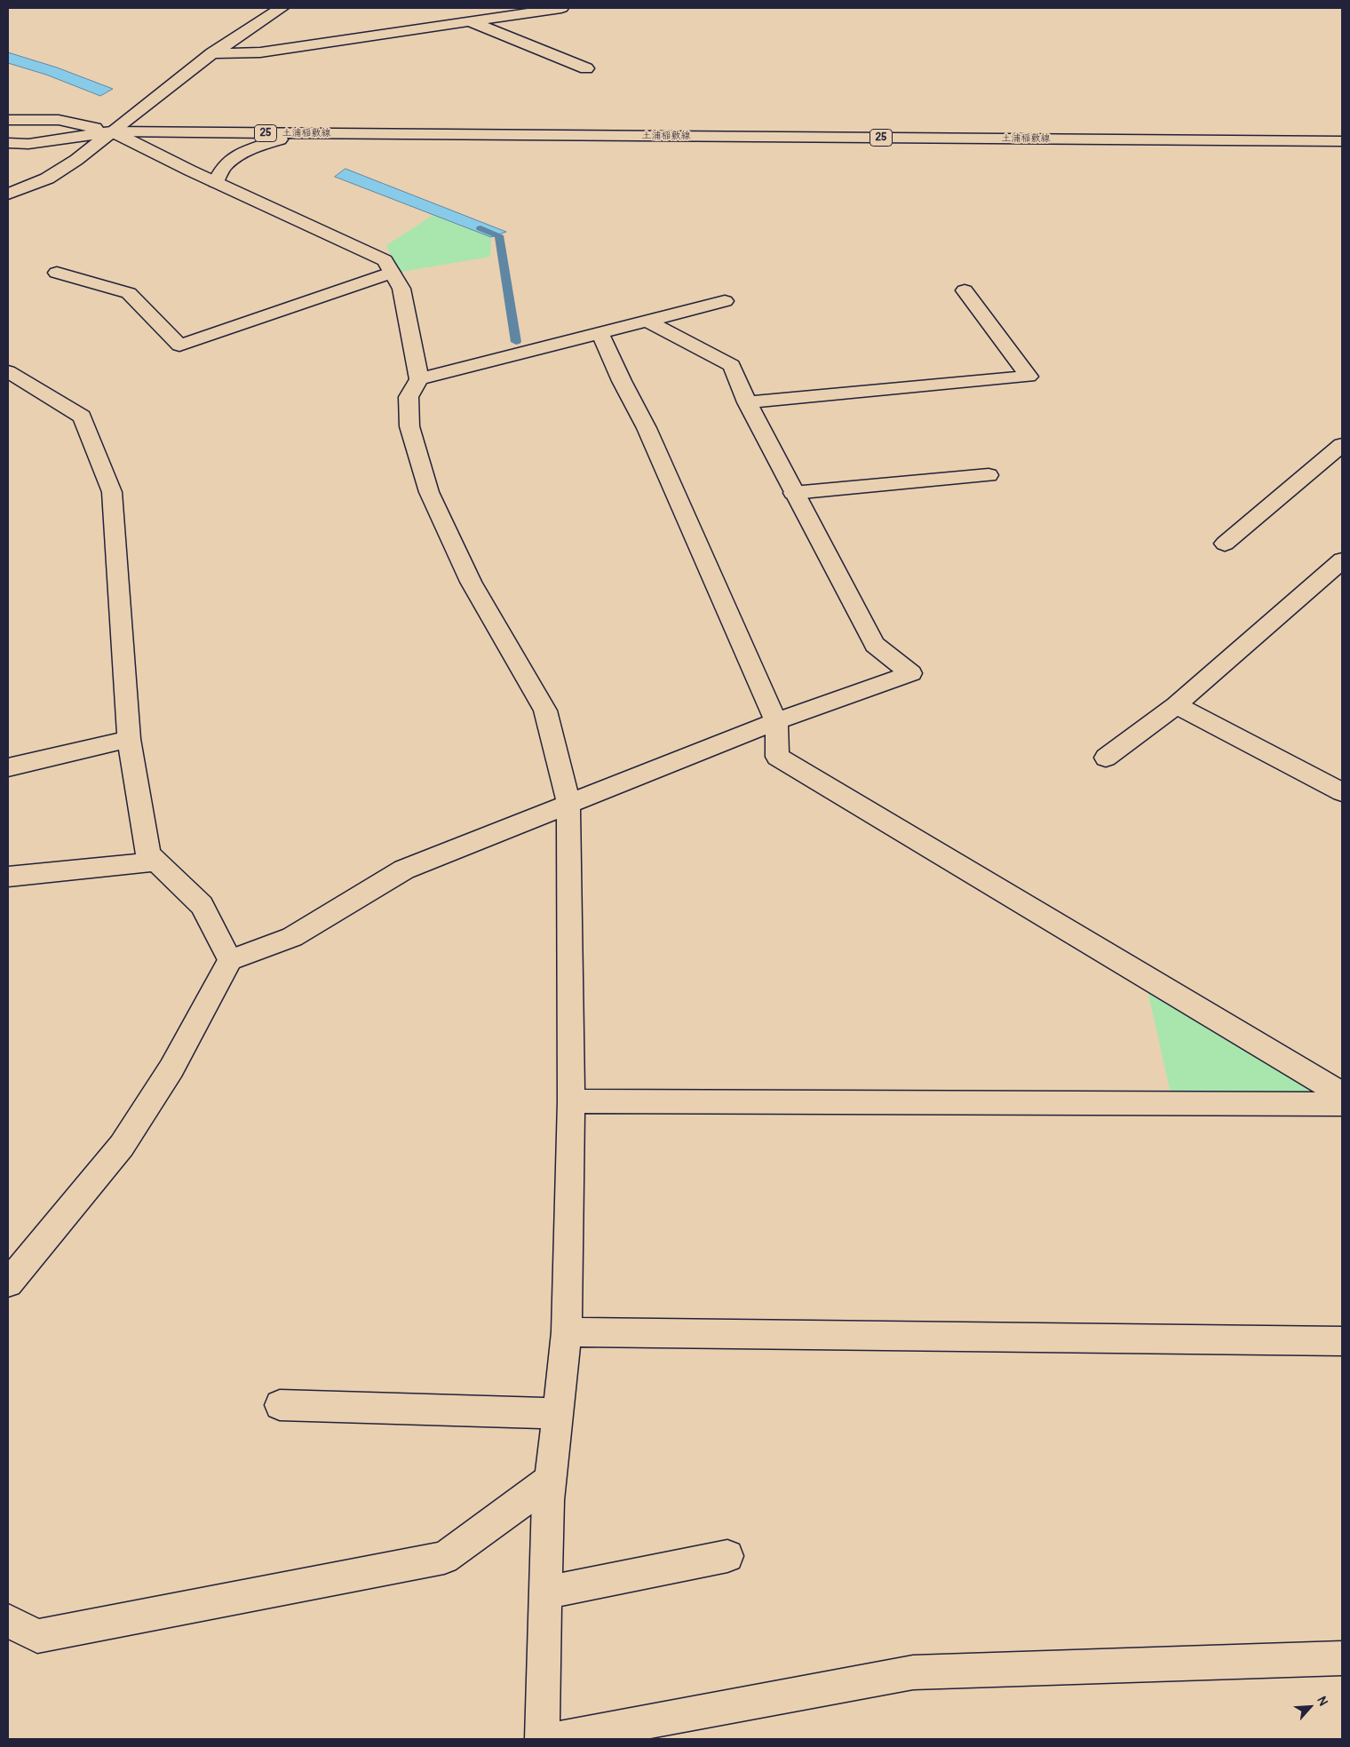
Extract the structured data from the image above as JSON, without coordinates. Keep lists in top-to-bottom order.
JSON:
{
  "streets": {
    "street": ["25", "土浦稲敷線"]
  },
  "crossings": [
    ["25", "土浦稲敷線"]
  ],
  "north": "top right"
}
